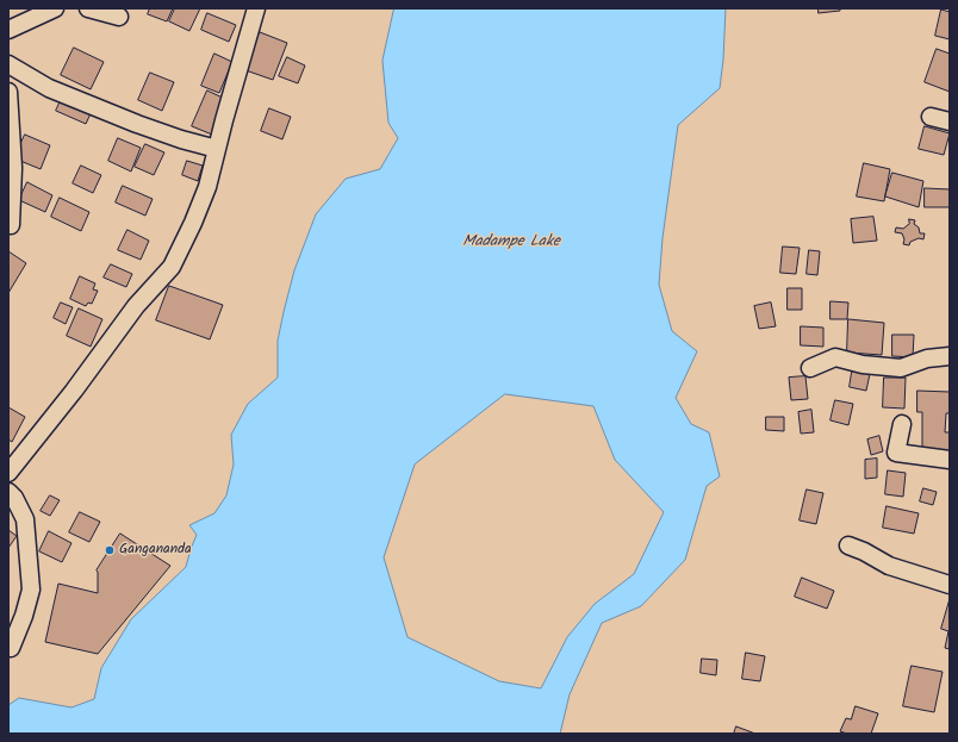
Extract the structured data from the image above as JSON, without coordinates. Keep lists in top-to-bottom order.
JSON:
{
  "water": ["Madampe Lake"],
  "places": ["Gangananda"]
}
